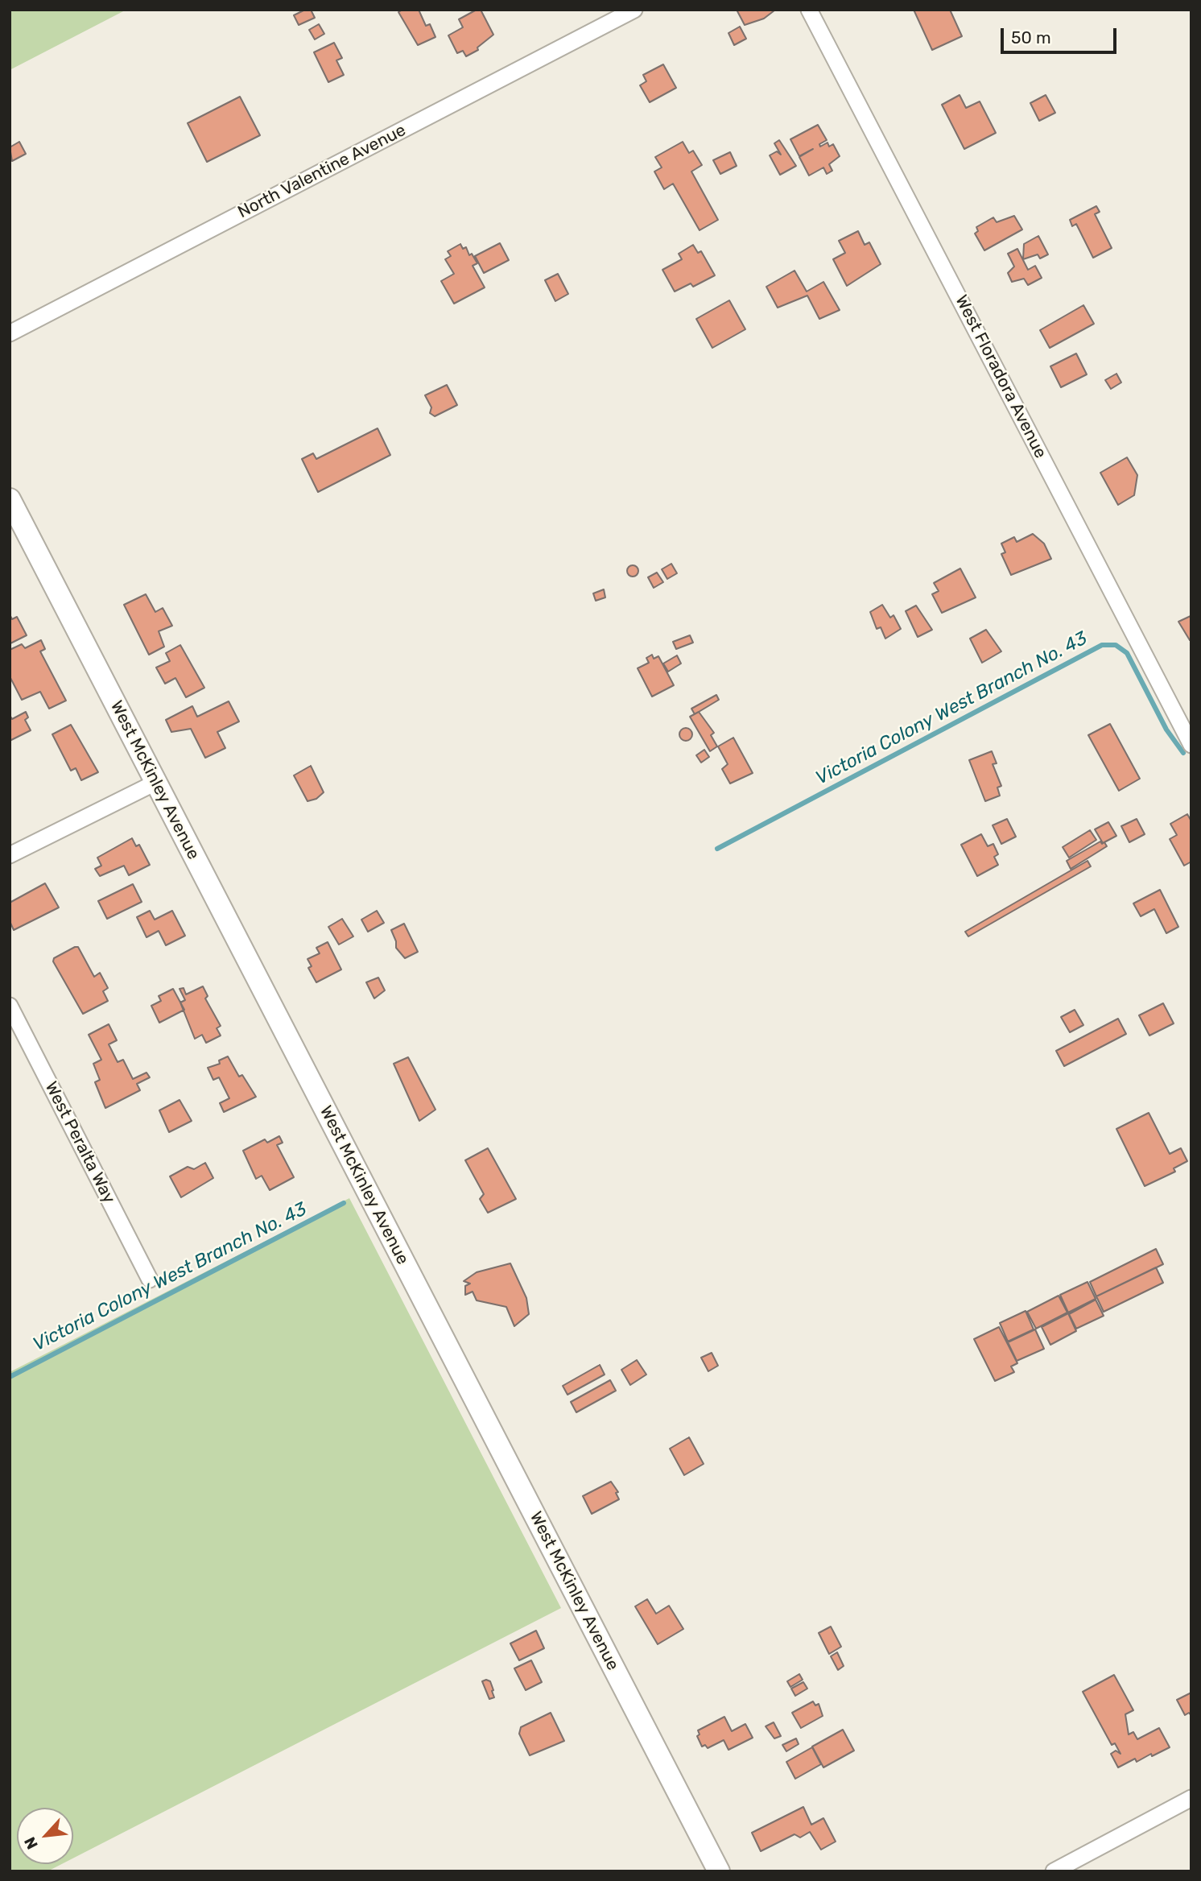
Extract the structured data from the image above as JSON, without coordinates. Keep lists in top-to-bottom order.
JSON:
{
  "streets": {
    "main road": ["West McKinley Avenue"],
    "street": ["North Valentine Avenue", "West Floradora Avenue", "West Peralta Way"]
  },
  "water": ["Victoria Colony West Branch No. 43"],
  "scale_bar": "50 m",
  "north": "bottom left"
}
